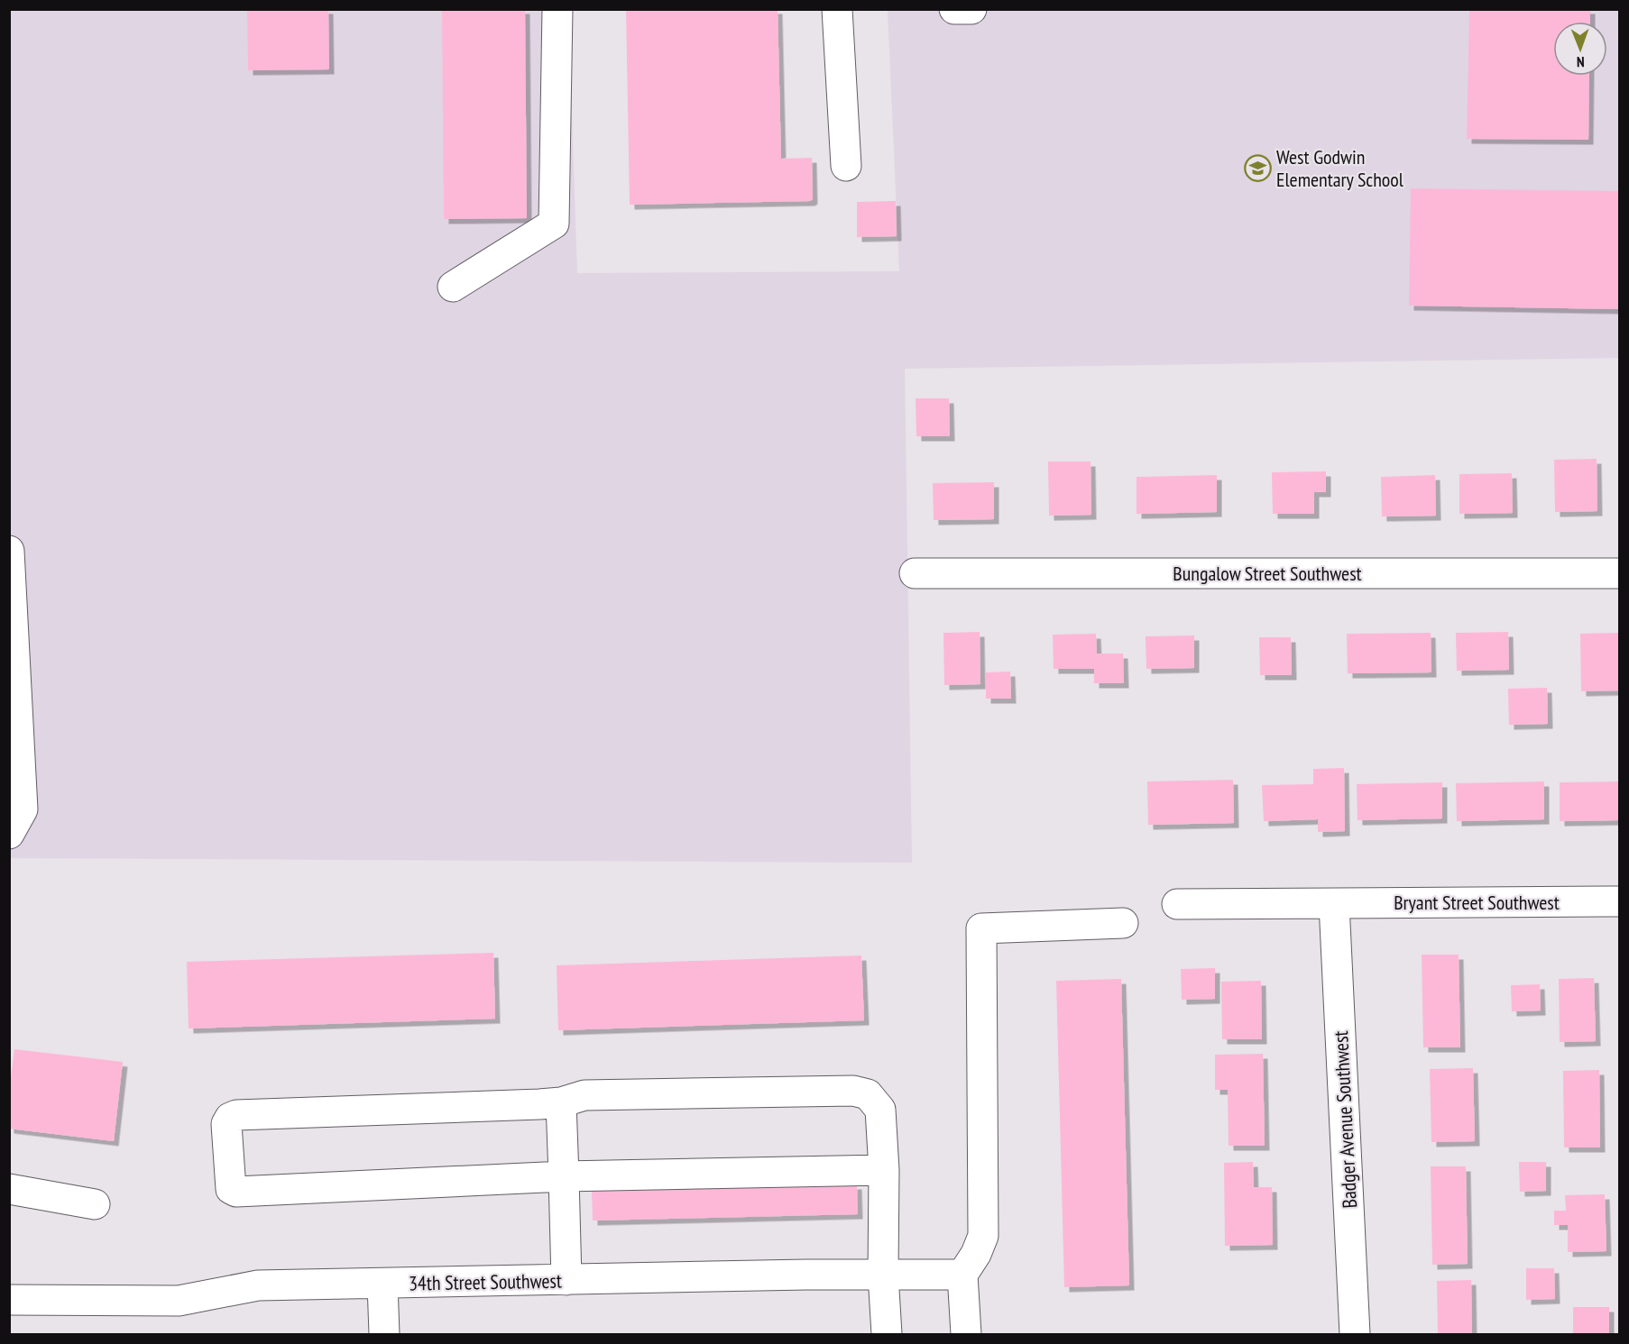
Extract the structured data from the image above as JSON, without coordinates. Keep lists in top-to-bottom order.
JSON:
{
  "streets": {
    "street": [
      "Bungalow Street Southwest",
      "Bryant Street Southwest",
      "Badger Avenue Southwest",
      "34th Street Southwest"
    ]
  },
  "crossings": [
    ["Bryant Street Southwest", "Badger Avenue Southwest"]
  ],
  "places": {
    "school or university": ["West Godwin Elementary School"]
  },
  "north": "bottom"
}
